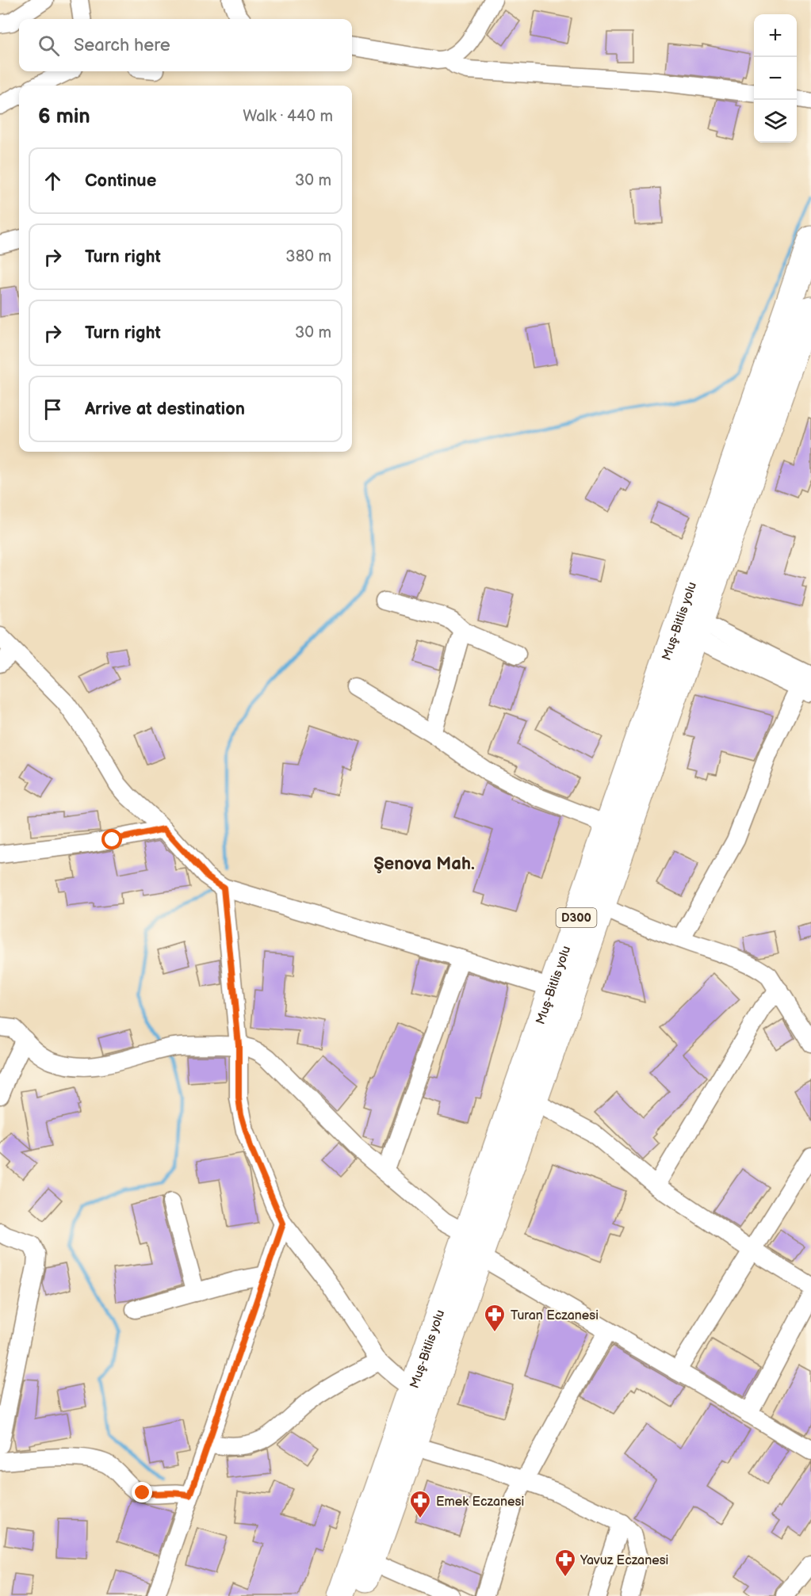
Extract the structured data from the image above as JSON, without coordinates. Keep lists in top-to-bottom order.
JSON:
{
  "streets": {
    "highway": ["Muş-Bitlis yolu", "D300"]
  },
  "districts": ["Şenova Mah."],
  "places": {
    "pharmacy": ["Turan Eczanesi", "Emek Eczanesi", "Yavuz Eczanesi"]
  },
  "page": {
    "map_buttons": ["+", "−"],
    "search": "Search here",
    "heading": ["6 min", "Walk · 440 m"],
    "list": [
      ["Continue", "30 m"],
      ["Turn right", "380 m"],
      ["Turn right", "30 m"],
      "Arrive at destination"
    ]
  }
}
